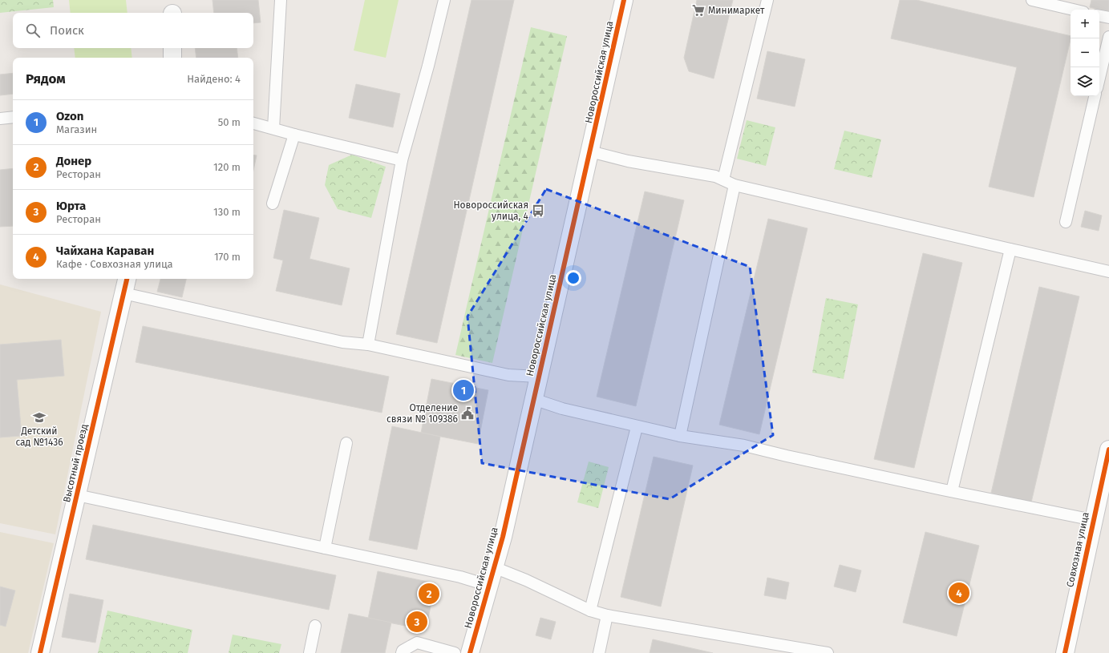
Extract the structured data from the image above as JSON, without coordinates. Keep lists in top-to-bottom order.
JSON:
{
  "streets": {
    "street": ["Новороссийская улица", "Высотный проезд", "Совхозная улица"]
  },
  "places": {
    "supermarket": ["Минимаркет"],
    "bus stop": ["Новороссийская улица, 4"],
    "public building": ["Отделение связи № 109386"],
    "school or university": ["Детский сад №1436"]
  },
  "page": {
    "map_buttons": ["+", "−"],
    "search": "Поиск",
    "heading": ["Рядом", "Найдено: 4"],
    "list": [
      {
        "mark": "1",
        "name": "Ozon",
        "note": "Магазин",
        "value": "50 m"
      },
      {
        "mark": "2",
        "name": "Донер",
        "note": "Ресторан",
        "value": "120 m"
      },
      {
        "mark": "3",
        "name": "Юрта",
        "note": "Ресторан",
        "value": "130 m"
      },
      {
        "mark": "4",
        "name": "Чайхана Караван",
        "note": "Кафе · Совхозная улица",
        "value": "170 m"
      }
    ],
    "pins": [
      "1",
      "4",
      "2",
      "3"
    ]
  }
}
